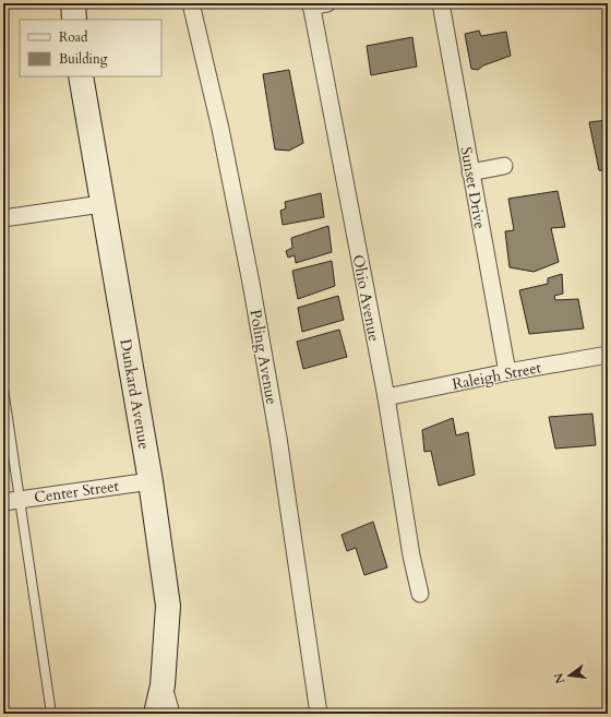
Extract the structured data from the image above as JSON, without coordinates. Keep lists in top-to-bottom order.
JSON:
{
  "streets": {
    "main road": ["Dunkard Avenue"],
    "street": [
      "Sunset Drive",
      "Ohio Avenue",
      "Poling Avenue",
      "Raleigh Street",
      "Center Street"
    ]
  },
  "crossings": [
    ["Sunset Drive", "Raleigh Street"],
    ["Ohio Avenue", "Raleigh Street"],
    ["Dunkard Avenue", "Center Street"]
  ],
  "legend": ["Road", "Building"],
  "north": "left"
}
